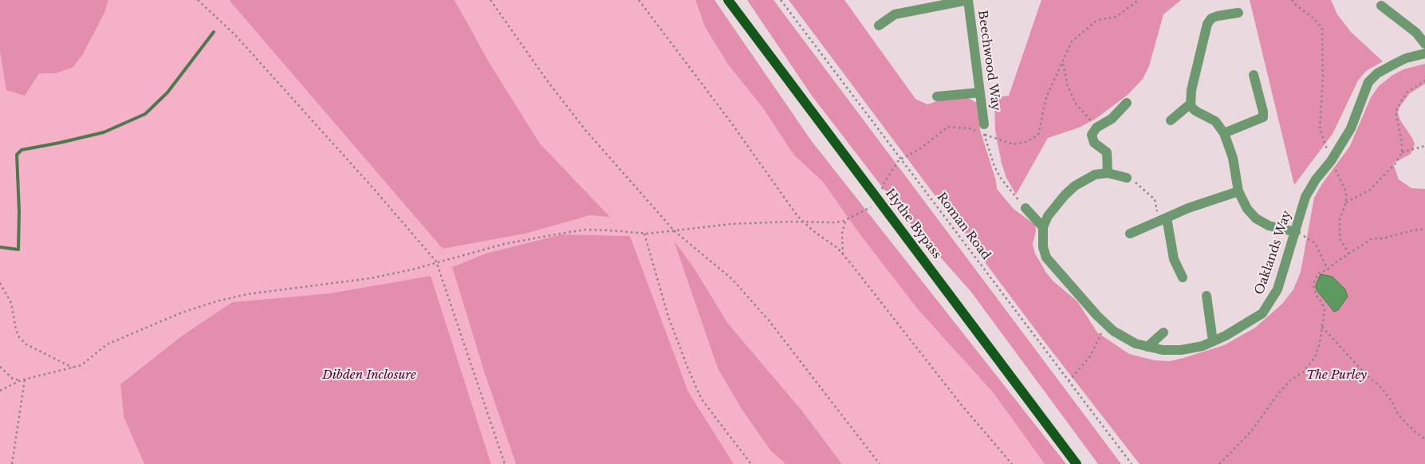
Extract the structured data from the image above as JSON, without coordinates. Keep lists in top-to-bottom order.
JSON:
{
  "streets": {
    "main road": ["Hythe Bypass"],
    "street": ["Beechwood Way", "Oaklands Way"],
    "path": ["Roman Road"]
  },
  "parks": ["Dibden Inclosure", "The Purley"]
}
